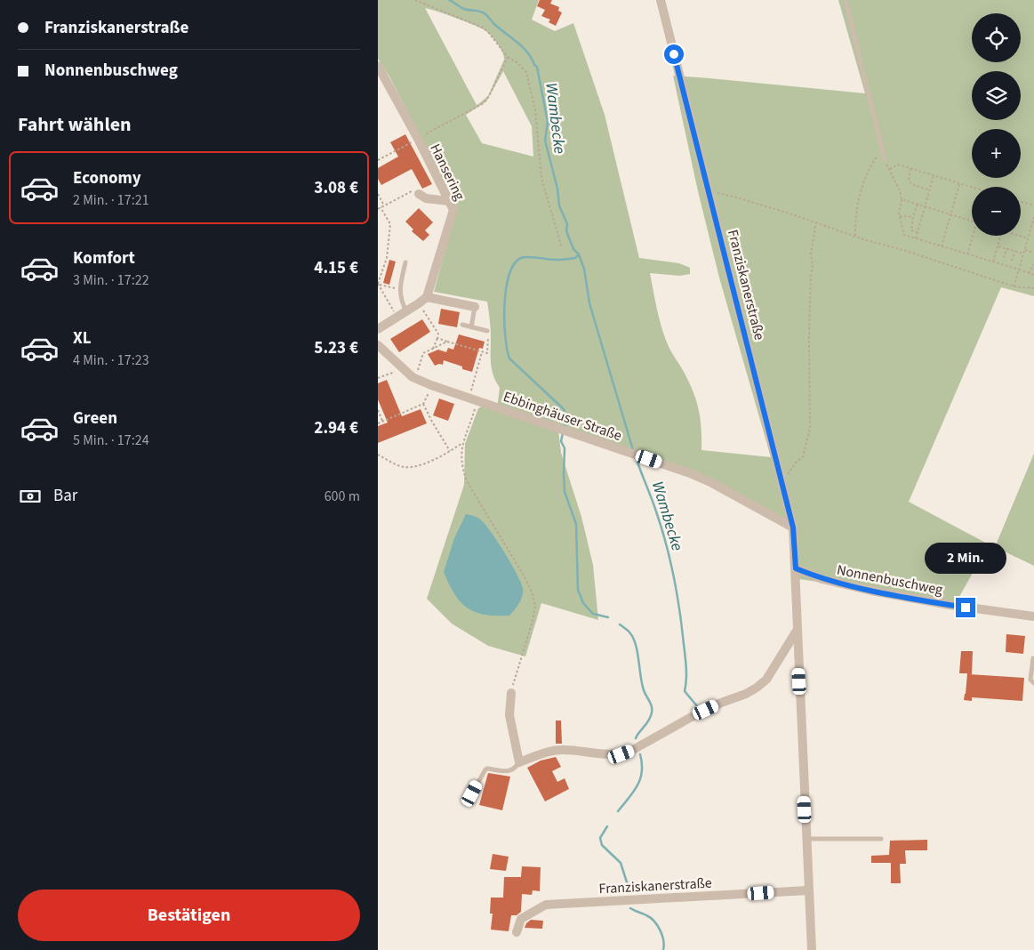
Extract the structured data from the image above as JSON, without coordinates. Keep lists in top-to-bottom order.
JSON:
{
  "streets": {
    "street": [
      "Hansering",
      "Franziskanerstraße",
      "Ebbinghäuser Straße",
      "Nonnenbuschweg"
    ]
  },
  "crossings": [
    ["Franziskanerstraße", "Ebbinghäuser Straße"],
    ["Franziskanerstraße", "Nonnenbuschweg"]
  ],
  "water": ["Wambecke"],
  "page": {
    "banner": ["Franziskanerstraße", "Nonnenbuschweg"],
    "map_buttons": ["+", "−"],
    "heading": "Fahrt wählen",
    "list": [
      {
        "name": "Economy",
        "note": "2 Min. · 17:21",
        "value": "3.08 €"
      },
      {
        "name": "Komfort",
        "note": "3 Min. · 17:22",
        "value": "4.15 €"
      },
      {
        "name": "XL",
        "note": "4 Min. · 17:23",
        "value": "5.23 €"
      },
      {
        "name": "Green",
        "note": "5 Min. · 17:24",
        "value": "2.94 €"
      }
    ],
    "pay": ["Bar", "600 m"],
    "bubble": "2 Min.",
    "buttons": "Bestätigen"
  }
}
